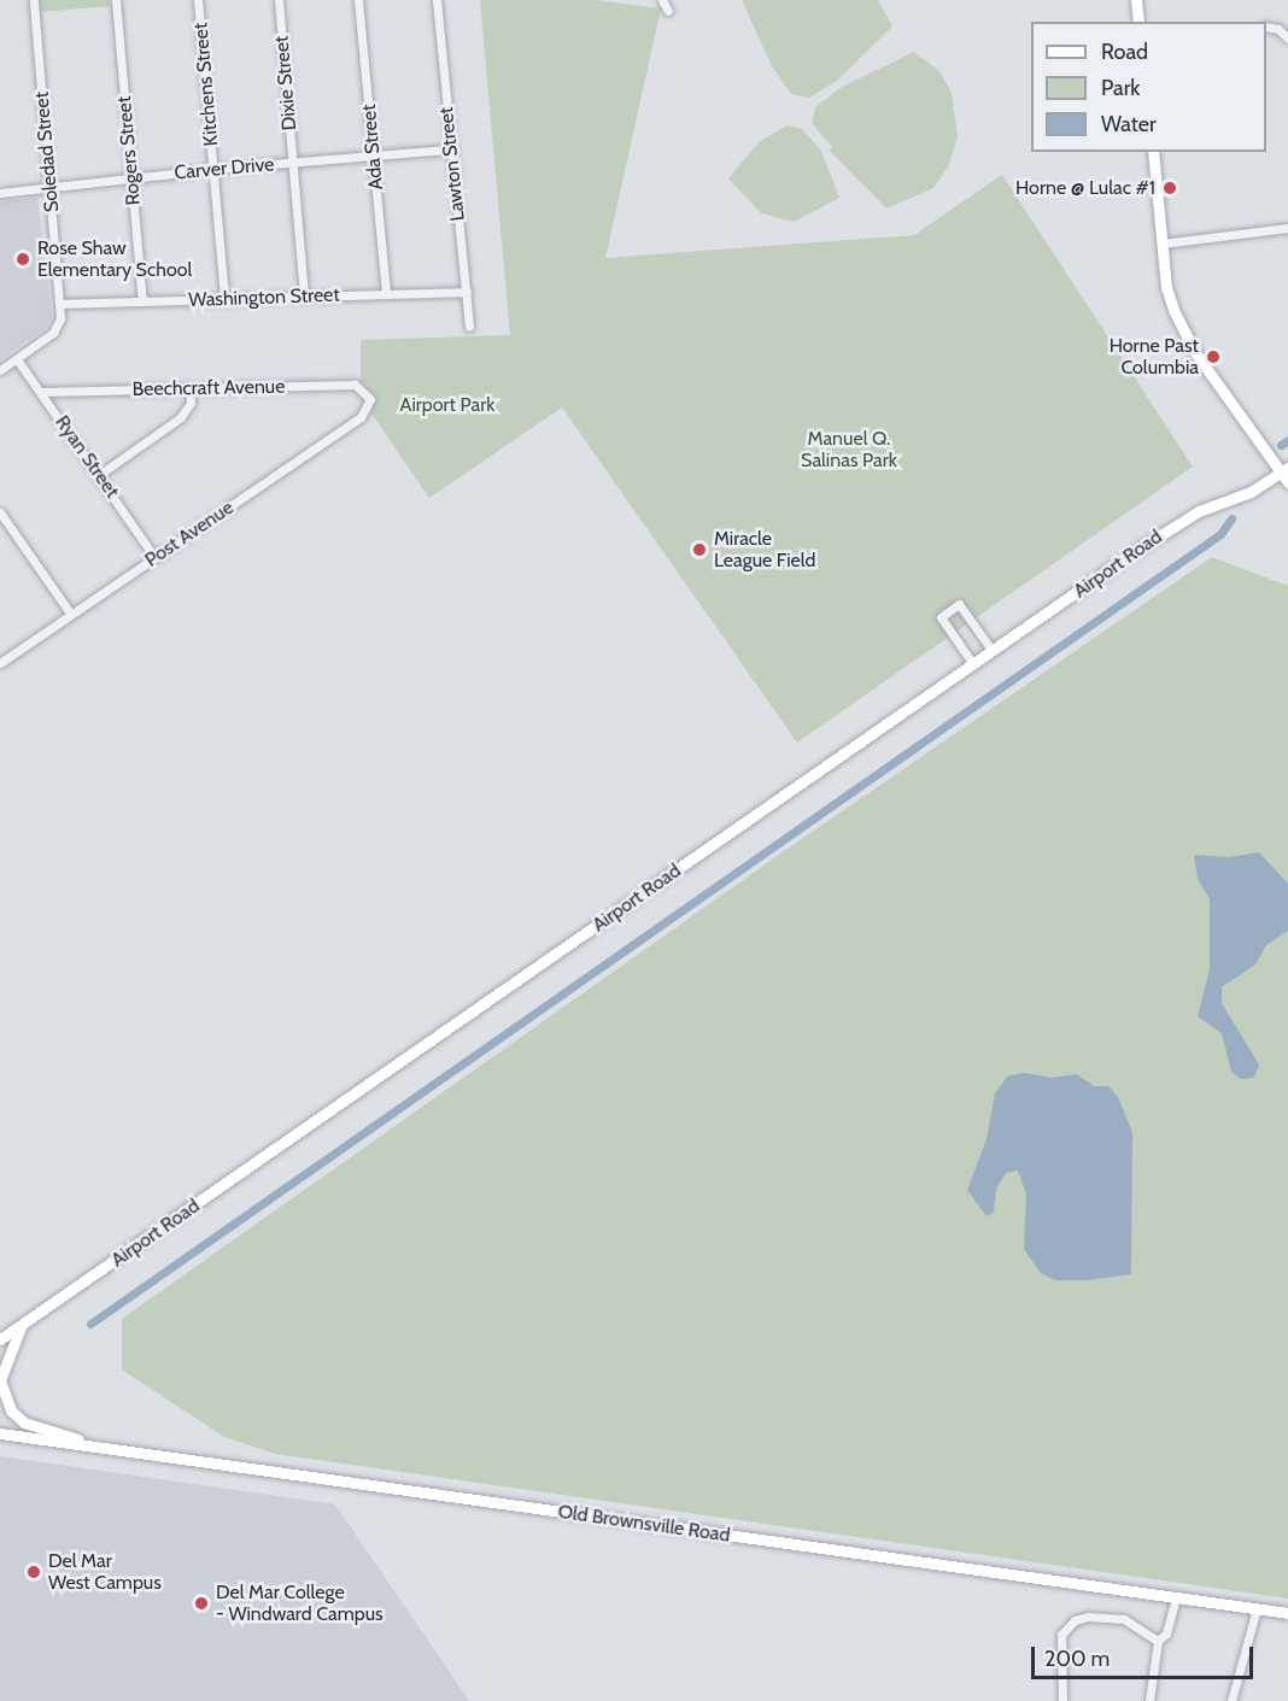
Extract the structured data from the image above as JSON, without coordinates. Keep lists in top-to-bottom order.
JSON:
{
  "streets": {
    "main road": ["Airport Road", "Old Brownsville Road"],
    "street": [
      "Dixie Street",
      "Kitchens Street",
      "Ada Street",
      "Rogers Street",
      "Soledad Street",
      "Lawton Street",
      "Carver Drive",
      "Washington Street",
      "Beechcraft Avenue",
      "Ryan Street",
      "Post Avenue"
    ]
  },
  "crossings": [
    ["Dixie Street", "Carver Drive"],
    ["Dixie Street", "Washington Street"],
    ["Kitchens Street", "Carver Drive"],
    ["Kitchens Street", "Washington Street"],
    ["Ada Street", "Carver Drive"],
    ["Ada Street", "Washington Street"],
    ["Rogers Street", "Carver Drive"],
    ["Rogers Street", "Washington Street"],
    ["Soledad Street", "Carver Drive"],
    ["Soledad Street", "Washington Street"],
    ["Lawton Street", "Carver Drive"],
    ["Lawton Street", "Washington Street"],
    ["Beechcraft Avenue", "Ryan Street"],
    ["Beechcraft Avenue", "Post Avenue"],
    ["Ryan Street", "Post Avenue"]
  ],
  "parks": ["Airport Park", "Manuel Q. Salinas Park"],
  "places": [
    "Horne @ Lulac #1",
    "Rose Shaw Elementary School",
    "Horne Past Columbia",
    "Miracle League Field",
    "Del Mar West Campus",
    "Del Mar College - Windward Campus"
  ],
  "legend": ["Road", "Park", "Water"],
  "scale_bar": "200 m"
}
